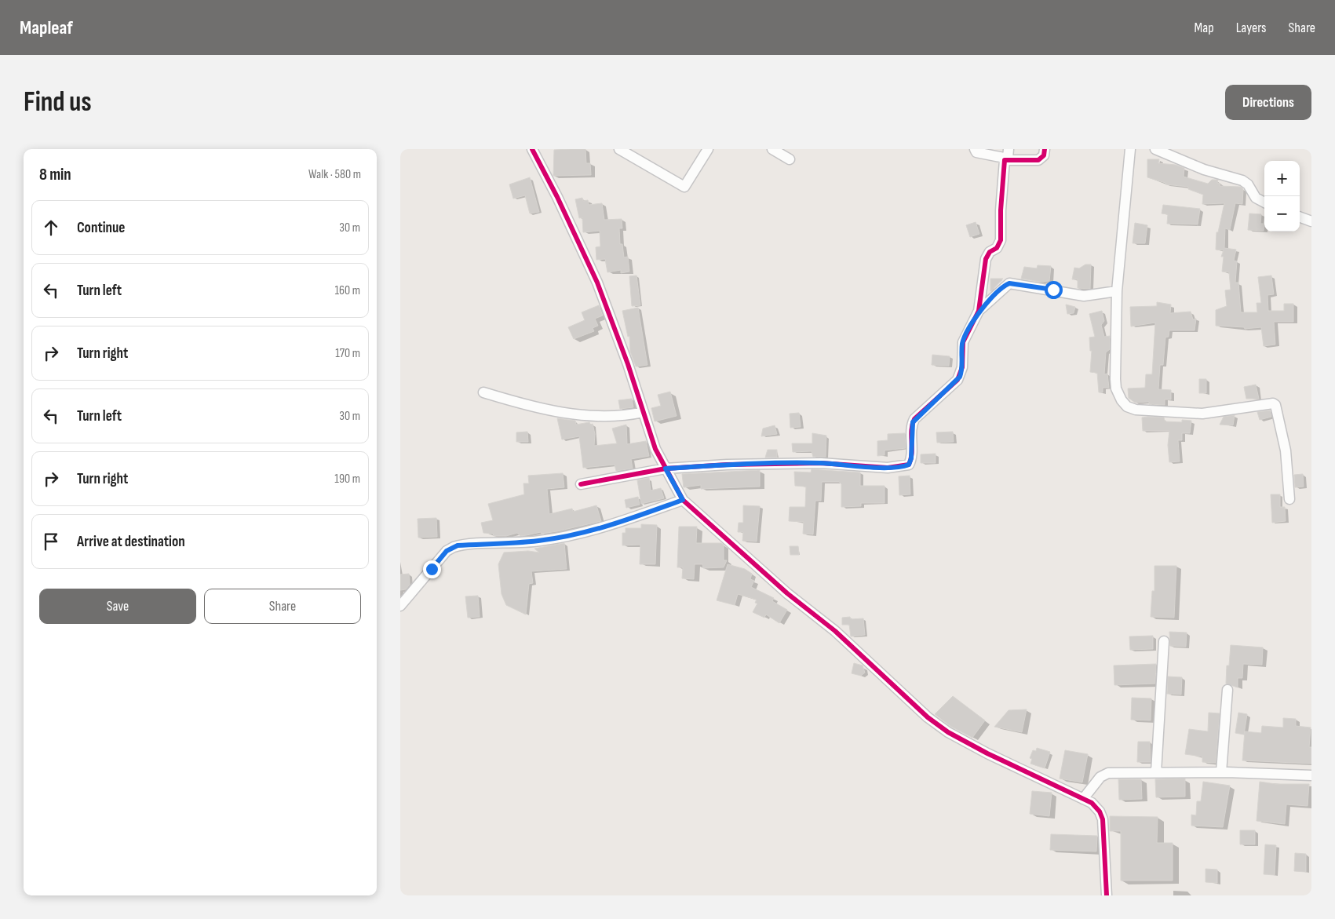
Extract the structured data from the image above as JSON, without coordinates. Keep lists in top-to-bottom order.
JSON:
{
  "page": {
    "header": "Mapleaf",
    "nav": ["Map", "Layers", "Share"],
    "buttons": [
      "Directions",
      ["Save", "Share"]
    ],
    "title": "Find us",
    "heading": ["8 min", "Walk · 580 m"],
    "map_buttons": ["+", "−"],
    "list": [
      ["Continue", "30 m"],
      ["Turn left", "160 m"],
      ["Turn right", "170 m"],
      ["Turn left", "30 m"],
      ["Turn right", "190 m"],
      "Arrive at destination"
    ]
  }
}
